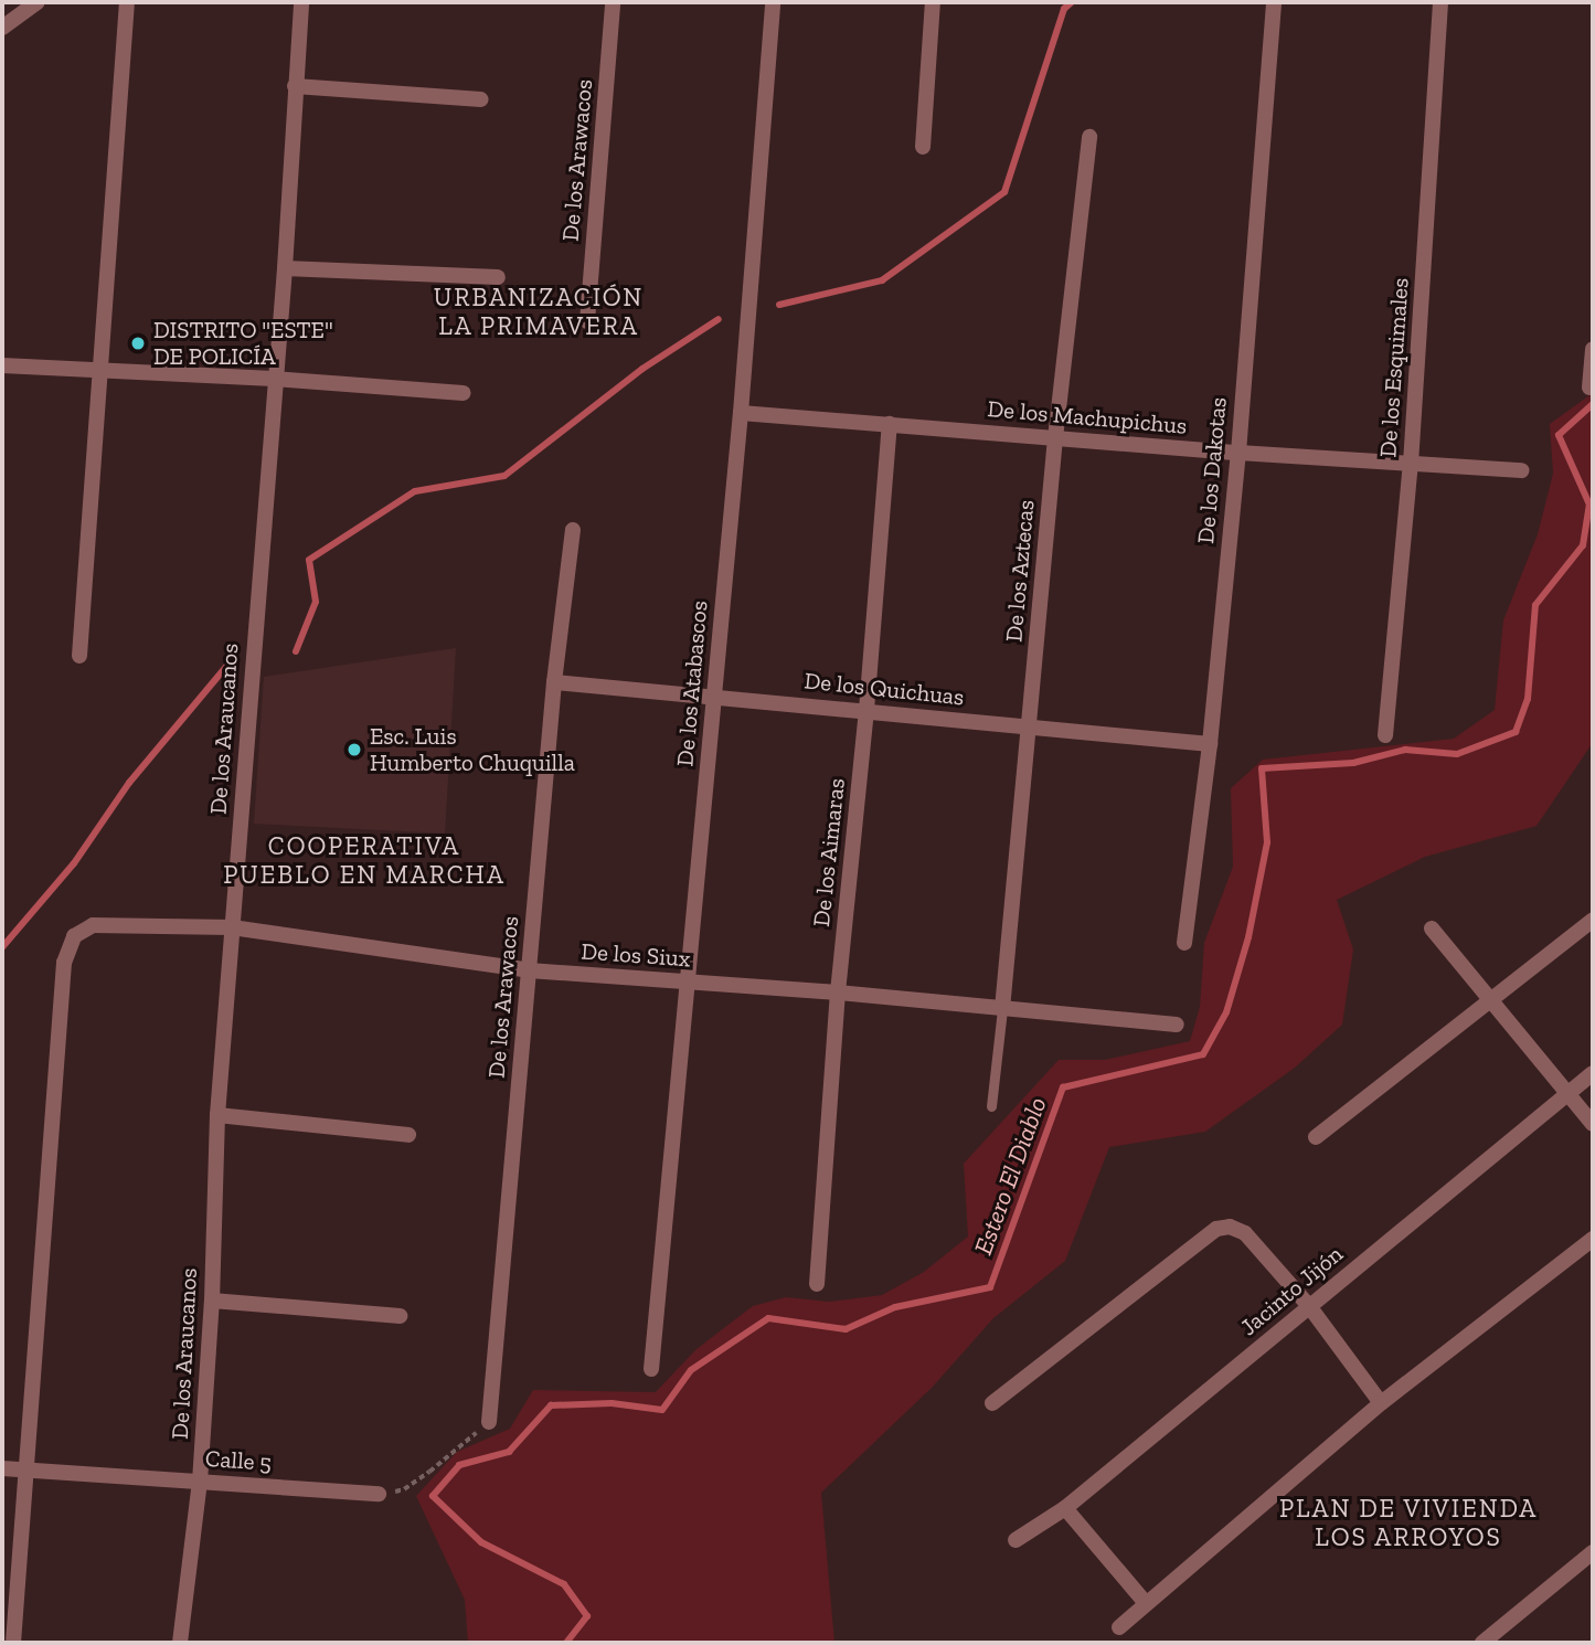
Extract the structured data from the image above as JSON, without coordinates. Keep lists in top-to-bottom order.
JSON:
{
  "streets": {
    "street": [
      "De los Arawacos",
      "De los Esquimales",
      "De los Machupichus",
      "De los Dakotas",
      "De los Aztecas",
      "De los Atabascos",
      "De los Quichuas",
      "De los Araucanos",
      "De los Aimaras",
      "De los Siux",
      "Jacinto Jijón",
      "Calle 5"
    ]
  },
  "crossings": [
    ["De los Arawacos", "De los Quichuas"],
    ["De los Arawacos", "De los Siux"],
    ["De los Esquimales", "De los Machupichus"],
    ["De los Machupichus", "De los Dakotas"],
    ["De los Machupichus", "De los Aztecas"],
    ["De los Machupichus", "De los Atabascos"],
    ["De los Machupichus", "De los Aimaras"],
    ["De los Dakotas", "De los Quichuas"],
    ["De los Aztecas", "De los Quichuas"],
    ["De los Aztecas", "De los Siux"],
    ["De los Atabascos", "De los Quichuas"],
    ["De los Atabascos", "De los Siux"],
    ["De los Quichuas", "De los Aimaras"],
    ["De los Araucanos", "De los Siux"],
    ["De los Araucanos", "Calle 5"],
    ["De los Aimaras", "De los Siux"],
    ["De los Siux", "Calle 5"]
  ],
  "districts": ["URBANIZACIÓN LA PRIMAVERA", "COOPERATIVA PUEBLO EN MARCHA", "PLAN DE VIVIENDA LOS ARROYOS"],
  "water": ["Estero El Diablo"],
  "places": ["DISTRITO \"ESTE\" DE POLICÍA", "Esc. Luis Humberto Chuquilla"]
}
